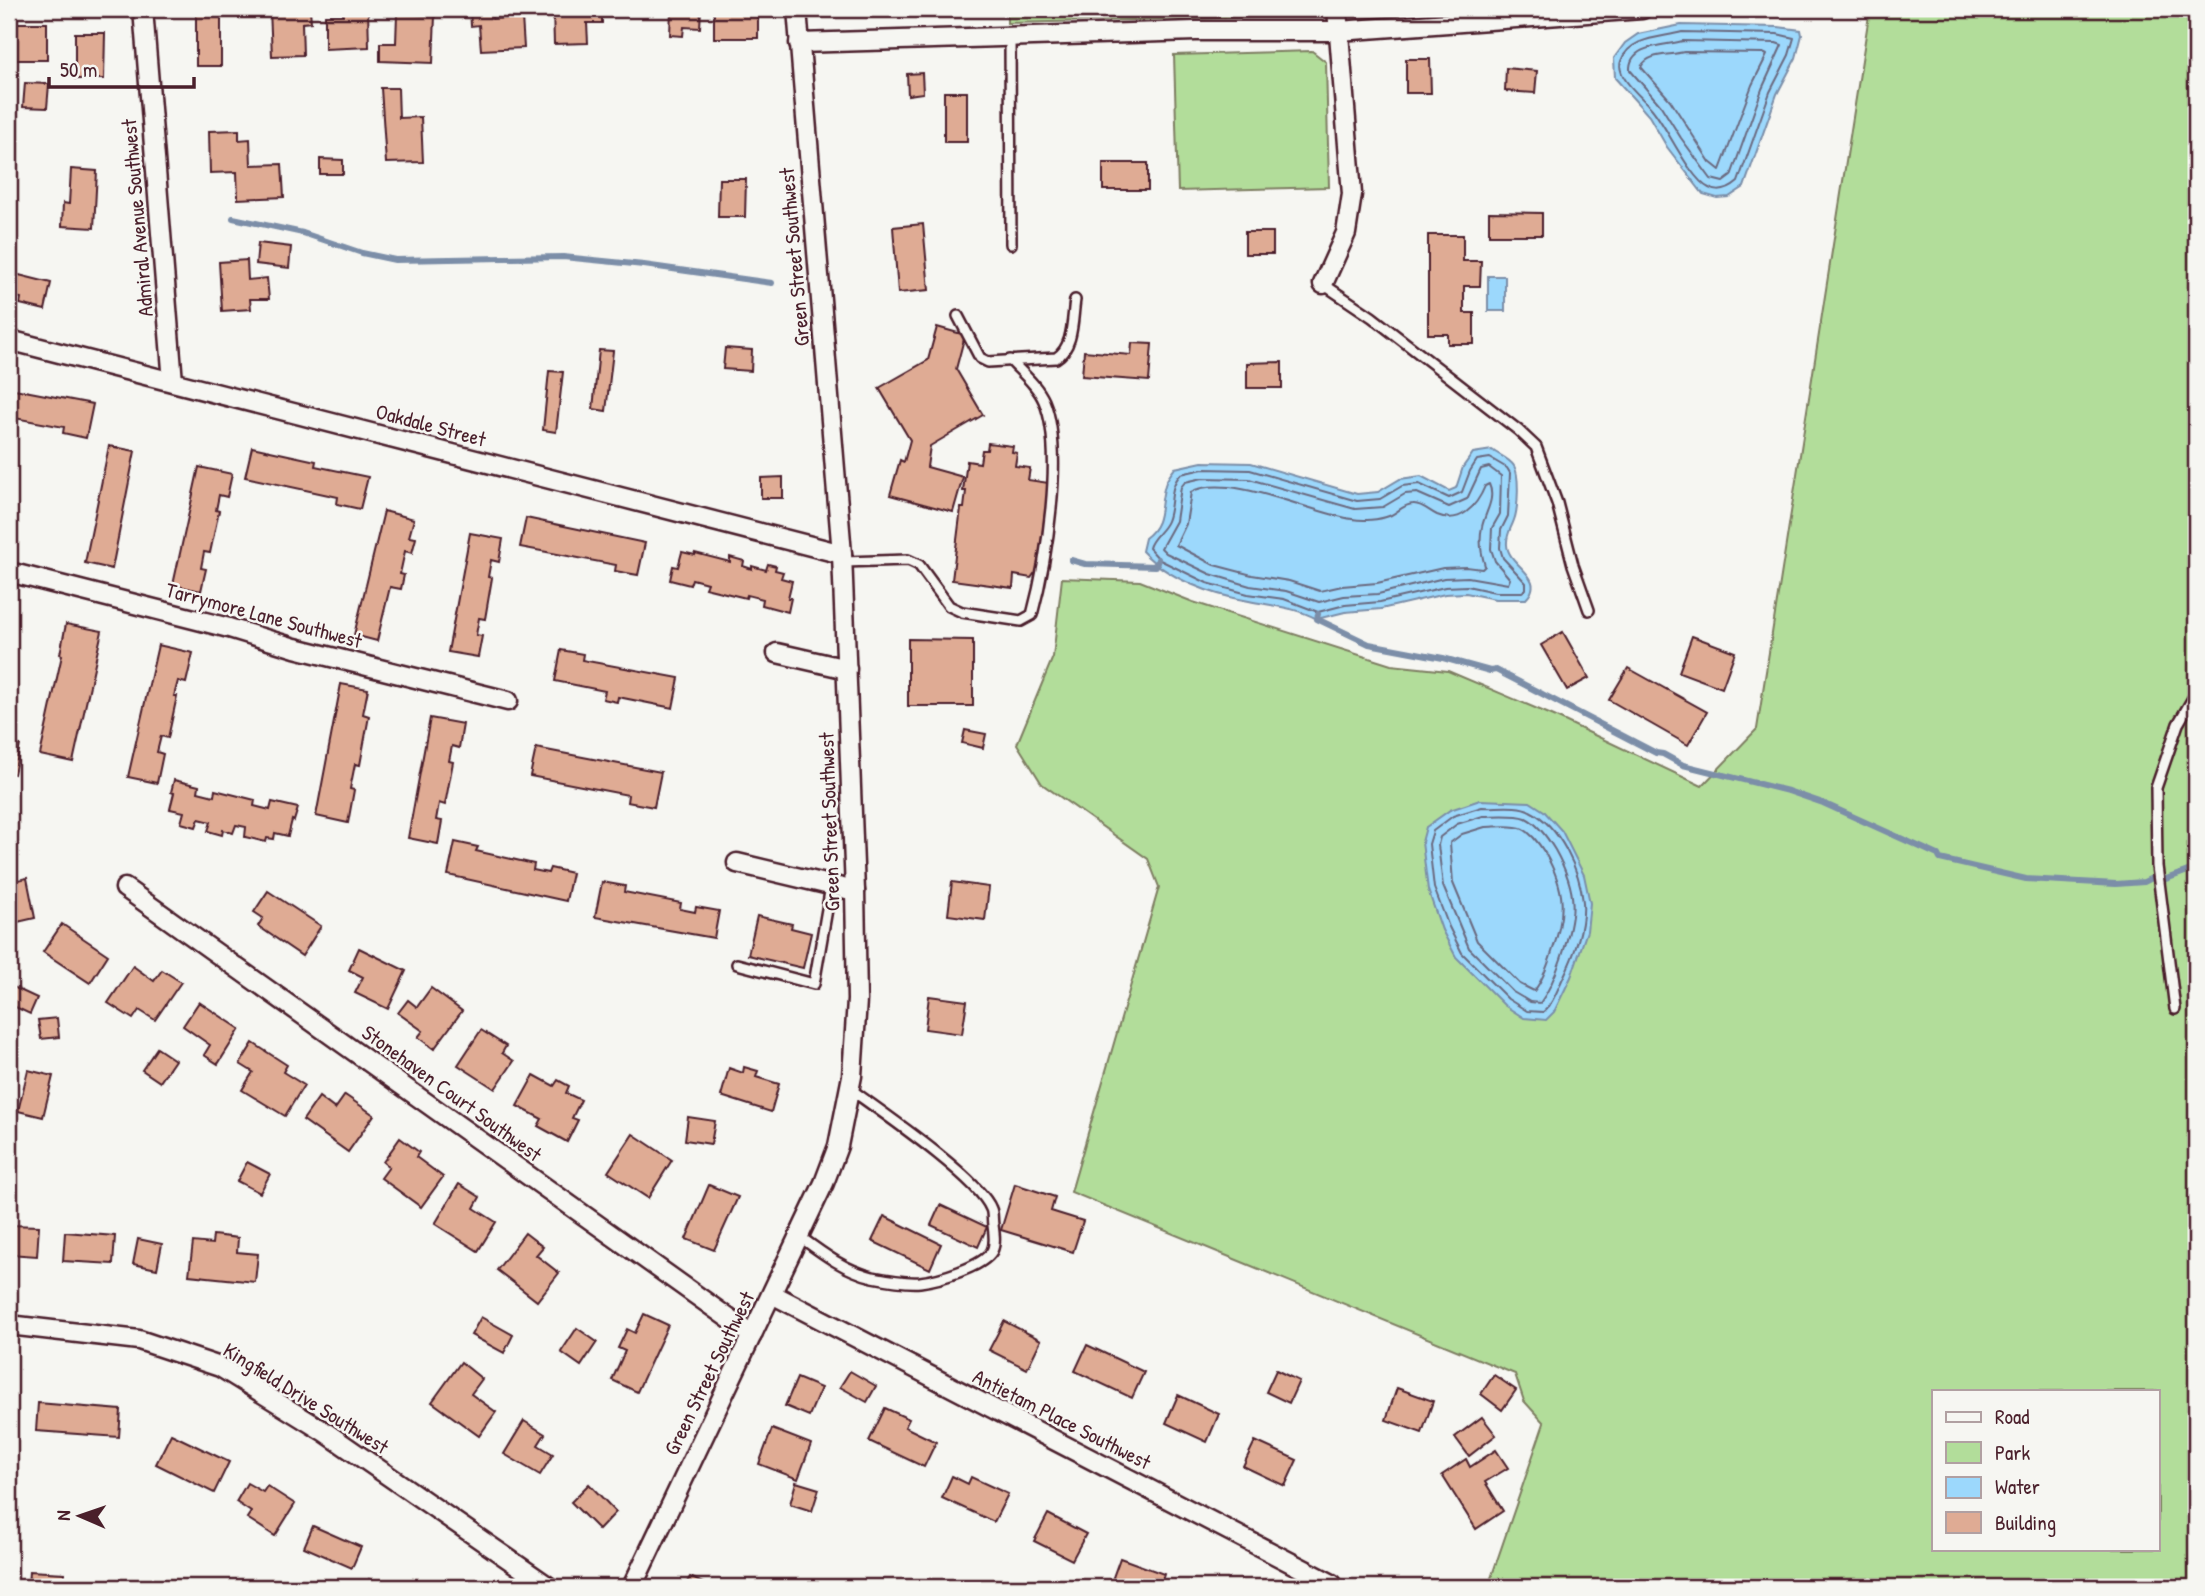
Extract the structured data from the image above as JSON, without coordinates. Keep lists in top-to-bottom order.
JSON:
{
  "streets": {
    "street": [
      "Admiral Avenue Southwest",
      "Green Street Southwest",
      "Oakdale Street",
      "Tarrymore Lane Southwest",
      "Stonehaven Court Southwest",
      "Kingfield Drive Southwest",
      "Antietam Place Southwest"
    ]
  },
  "crossings": [
    ["Admiral Avenue Southwest", "Oakdale Street"],
    ["Green Street Southwest", "Oakdale Street"],
    ["Green Street Southwest", "Stonehaven Court Southwest"],
    ["Green Street Southwest", "Antietam Place Southwest"]
  ],
  "legend": [
    "Road",
    "Park",
    "Water",
    "Building"
  ],
  "scale_bar": "50 m",
  "north": "left"
}
